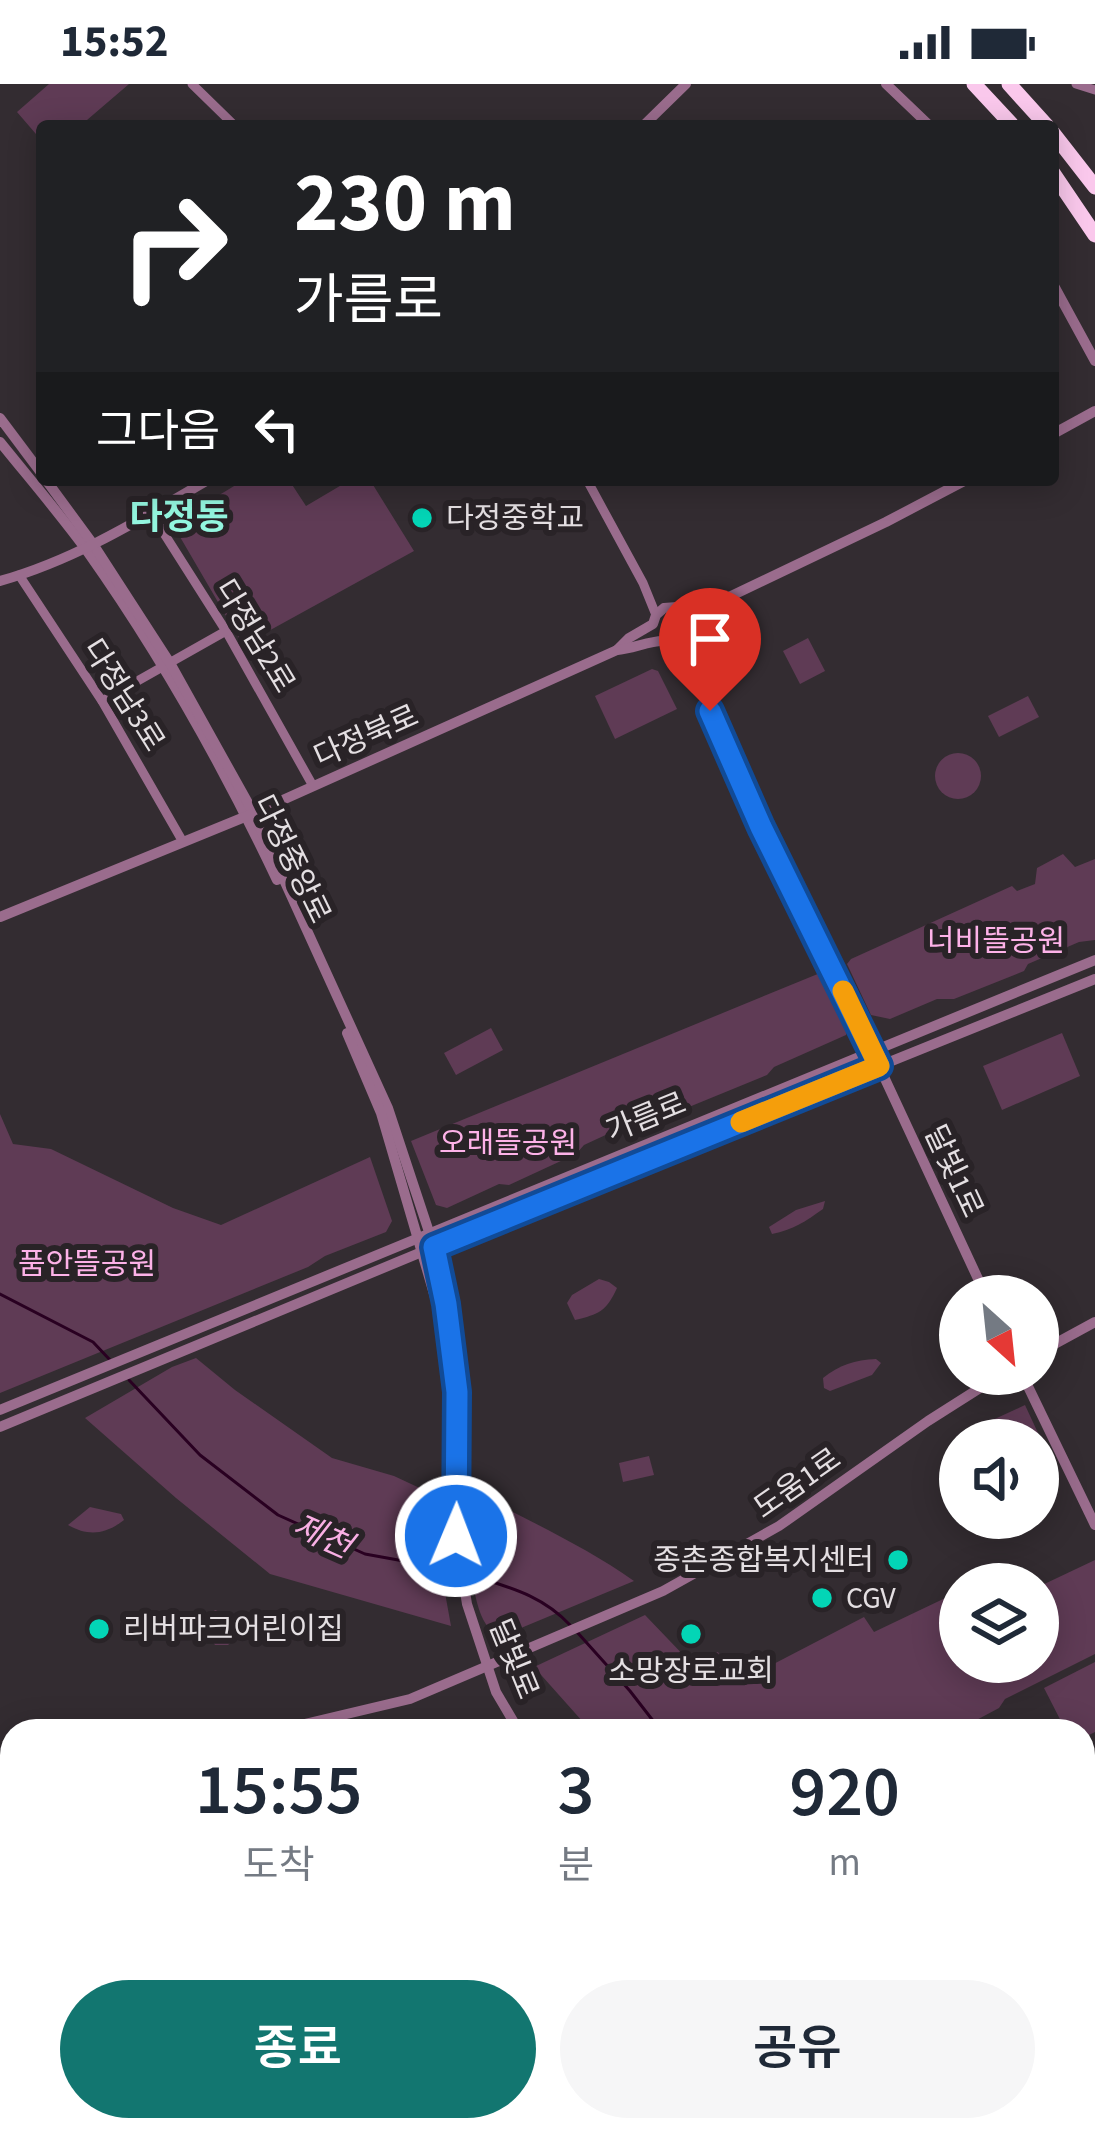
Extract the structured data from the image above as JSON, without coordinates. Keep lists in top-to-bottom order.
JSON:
{
  "streets": {
    "street": [
      "다정남2로",
      "다정남3로",
      "다정북로",
      "다정중앙로",
      "가름로",
      "달빛1로",
      "도움1로",
      "달빛로"
    ]
  },
  "crossings": [
    ["다정남2로", "다정북로"],
    ["다정남3로", "다정북로"],
    ["다정북로", "다정중앙로"],
    ["다정중앙로", "가름로"],
    ["다정중앙로", "달빛로"],
    ["가름로", "달빛1로"],
    ["도움1로", "달빛로"]
  ],
  "districts": ["다정동"],
  "water": ["제천"],
  "parks": ["너비뜰공원", "오래뜰공원", "품안뜰공원"],
  "places": [
    "다정중학교",
    "종촌종합복지센터",
    "CGV",
    "리버파크어린이집",
    "소망장로교회"
  ],
  "north": "bottom right",
  "page": {
    "status": "15:52",
    "turn": ["230 m", "가름로"],
    "then": "그다음",
    "eta": [
      "15:55",
      "도착",
      "3",
      "분",
      "920",
      "m"
    ],
    "buttons": ["종료", "공유"]
  }
}
